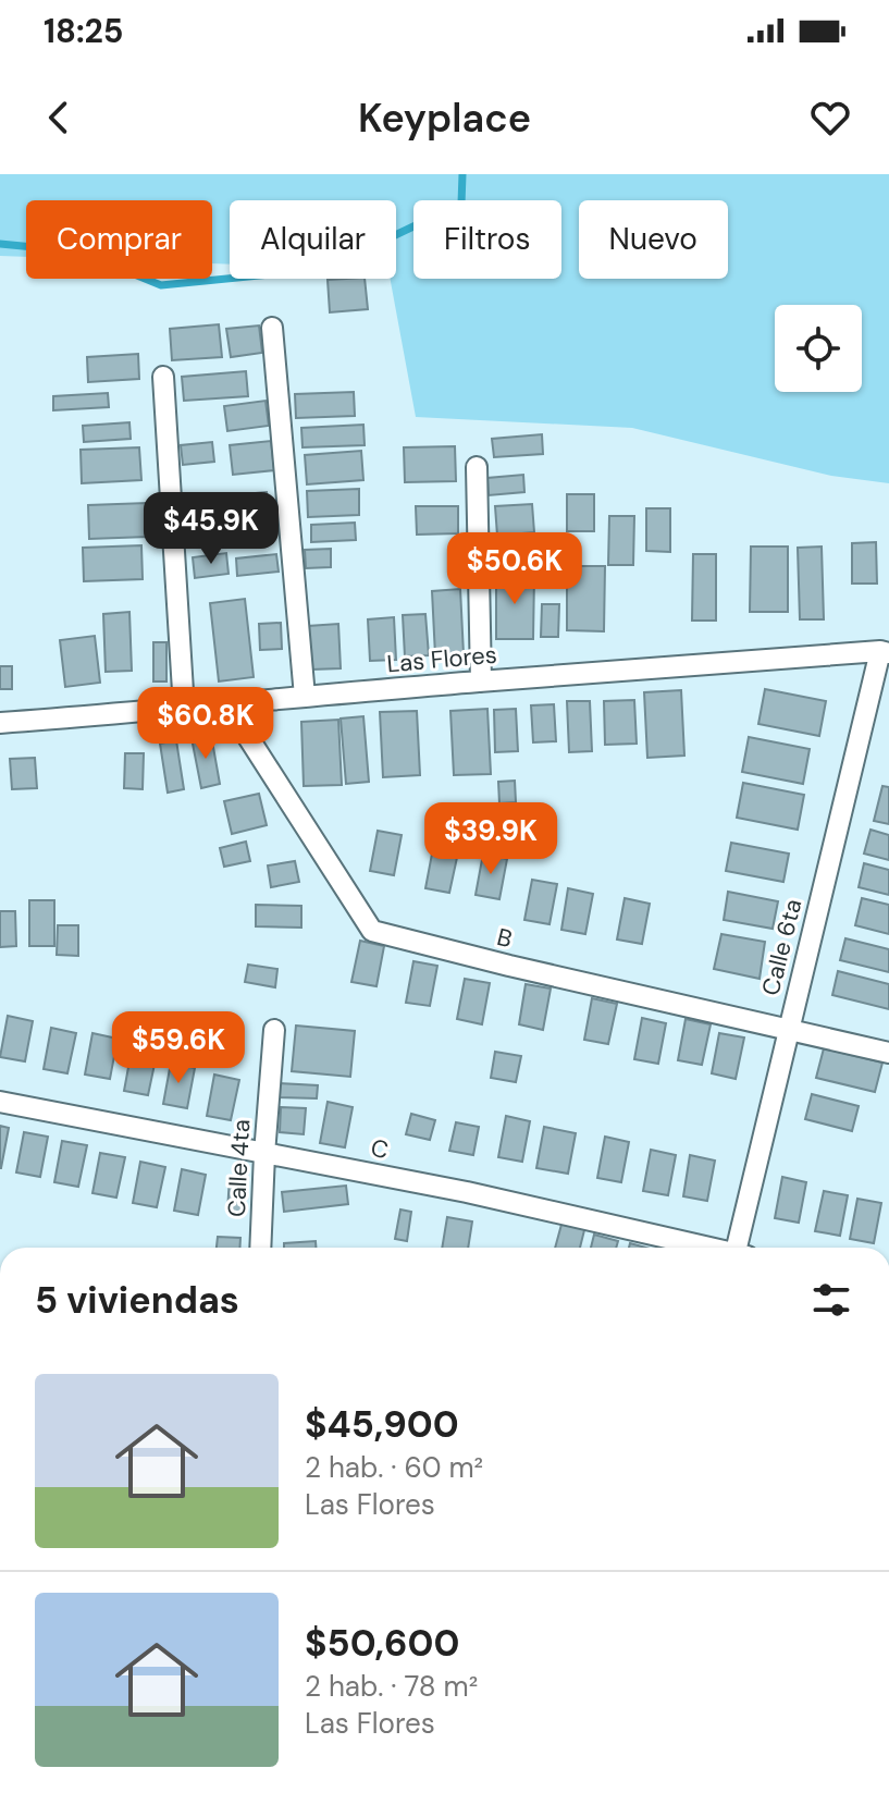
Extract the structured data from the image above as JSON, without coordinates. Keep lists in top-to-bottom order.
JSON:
{
  "streets": {
    "street": [
      "Las Flores",
      "B",
      "Calle 6ta",
      "C",
      "Calle 4ta"
    ]
  },
  "crossings": [
    ["Las Flores", "B"],
    ["Las Flores", "Calle 6ta"],
    ["B", "Calle 6ta"],
    ["C", "Calle 4ta"]
  ],
  "page": {
    "status": "18:25",
    "header": "Keyplace",
    "chip": [
      "Comprar",
      "Alquilar",
      "Filtros",
      "Nuevo"
    ],
    "price": [
      "$45.9K",
      "$50.6K",
      "$60.8K",
      "$39.9K",
      "$59.6K"
    ],
    "heading": "5 viviendas",
    "list": [
      {
        "name": "$45,900",
        "note": "2 hab. · 60 m² · Las Flores"
      },
      {
        "name": "$50,600",
        "note": "2 hab. · 78 m² · Las Flores"
      }
    ]
  }
}
